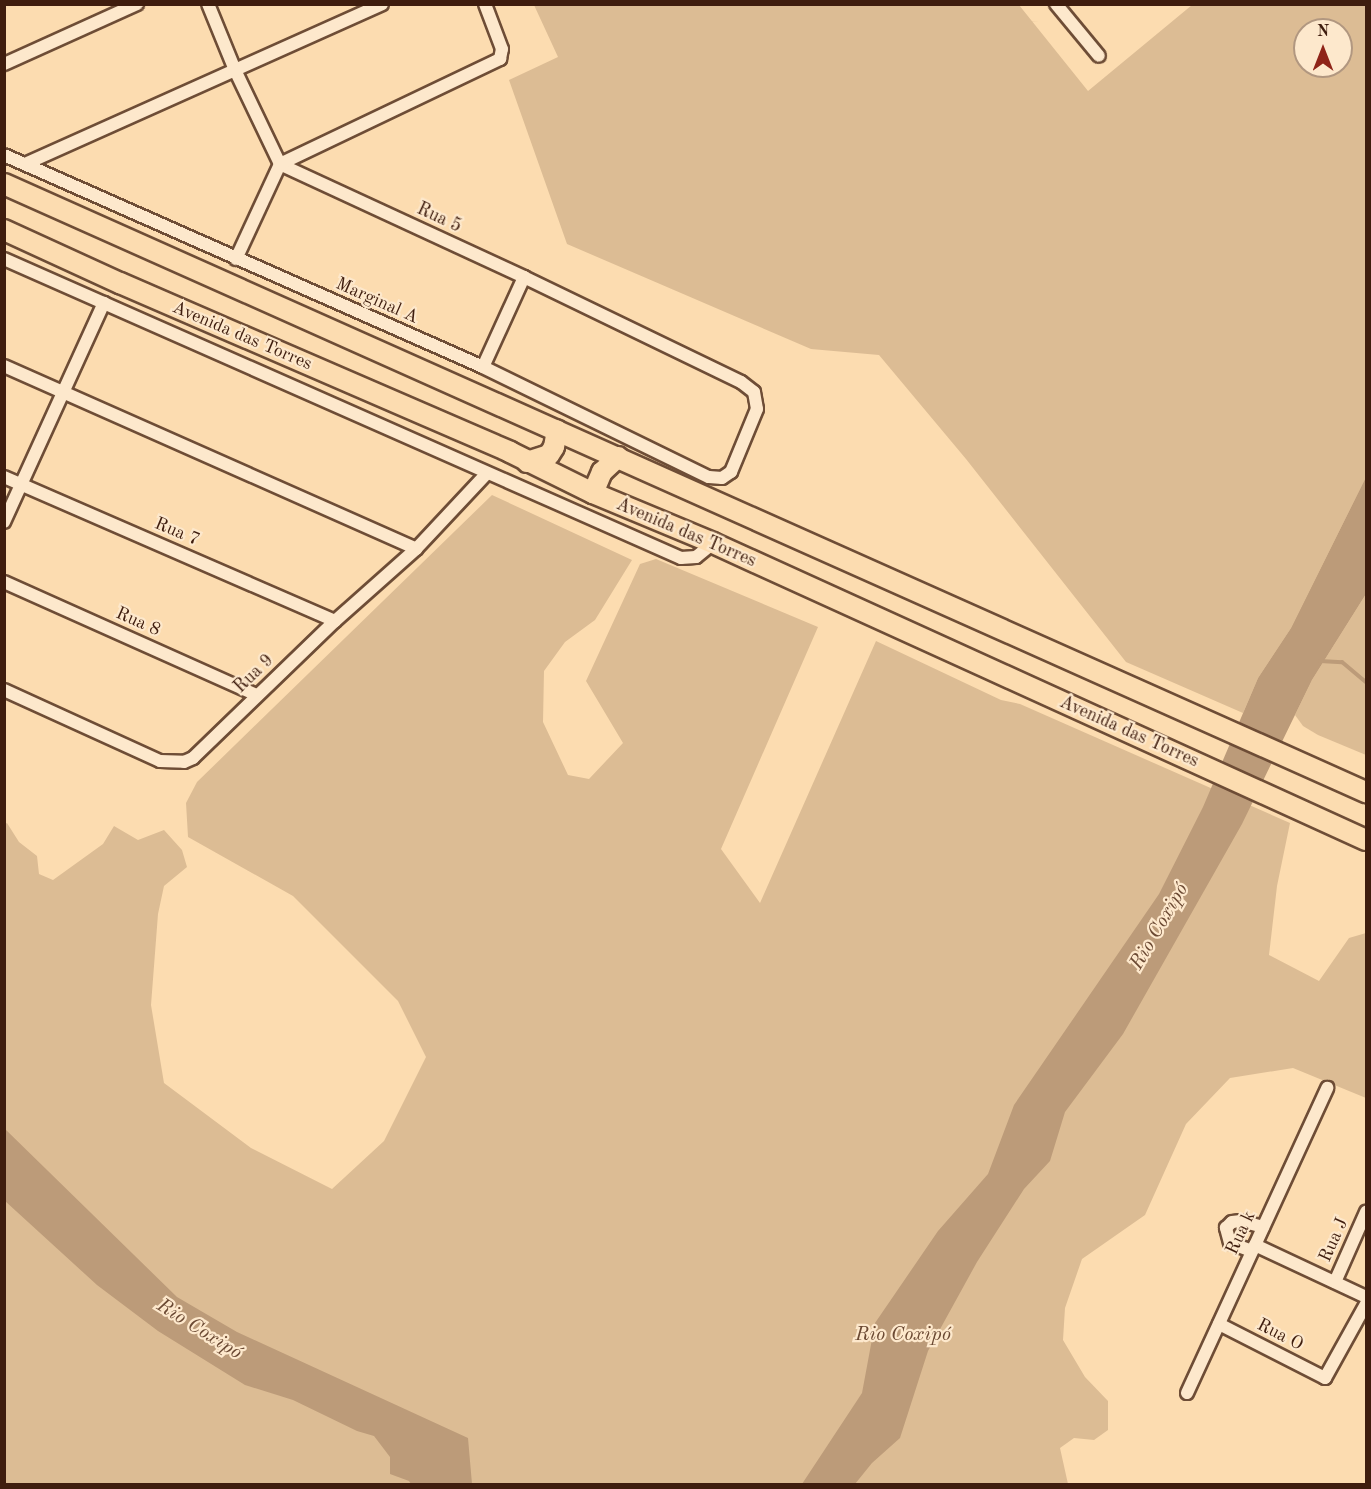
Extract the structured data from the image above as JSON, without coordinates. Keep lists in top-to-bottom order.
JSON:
{
  "streets": {
    "main road": ["Avenida das Torres"],
    "street": [
      "Rua 5",
      "Marginal A",
      "Rua 7",
      "Rua 8",
      "Rua 9",
      "Rua k",
      "Rua J",
      "Rua O"
    ]
  },
  "crossings": [
    ["Rua 5", "Marginal A"],
    ["Rua 7", "Rua 9"],
    ["Rua 8", "Rua 9"],
    ["Rua k", "Rua O"]
  ],
  "water": ["Rio Coxipó"],
  "north": "top"
}
